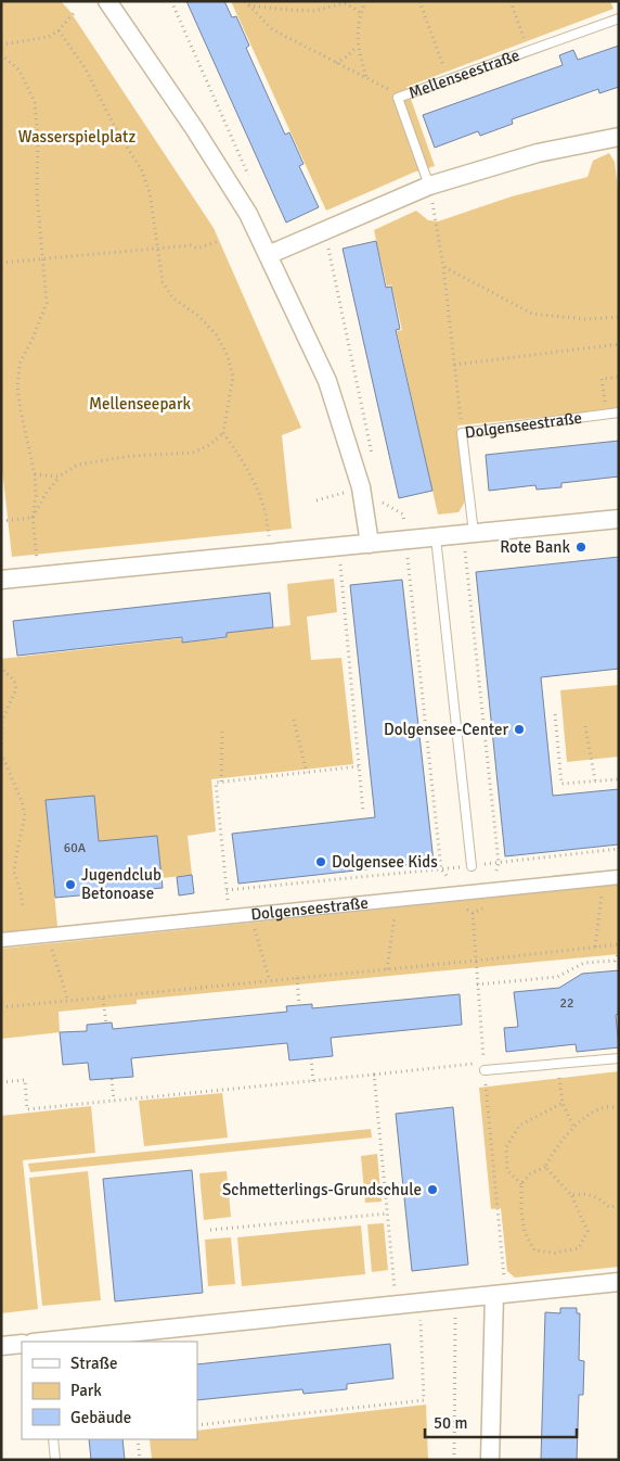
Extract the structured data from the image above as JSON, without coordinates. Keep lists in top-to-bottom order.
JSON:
{
  "streets": {
    "street": ["Dolgenseestraße"],
    "lane": ["Mellenseestraße"]
  },
  "parks": ["Wasserspielplatz", "Mellenseepark"],
  "places": [
    "Rote Bank",
    "Dolgensee-Center",
    "Dolgensee Kids",
    "Jugendclub Betonoase",
    "Schmetterlings-Grundschule"
  ],
  "house_numbers": ["60A", "22"],
  "legend": ["Straße", "Park", "Gebäude"],
  "scale_bar": "50 m"
}
